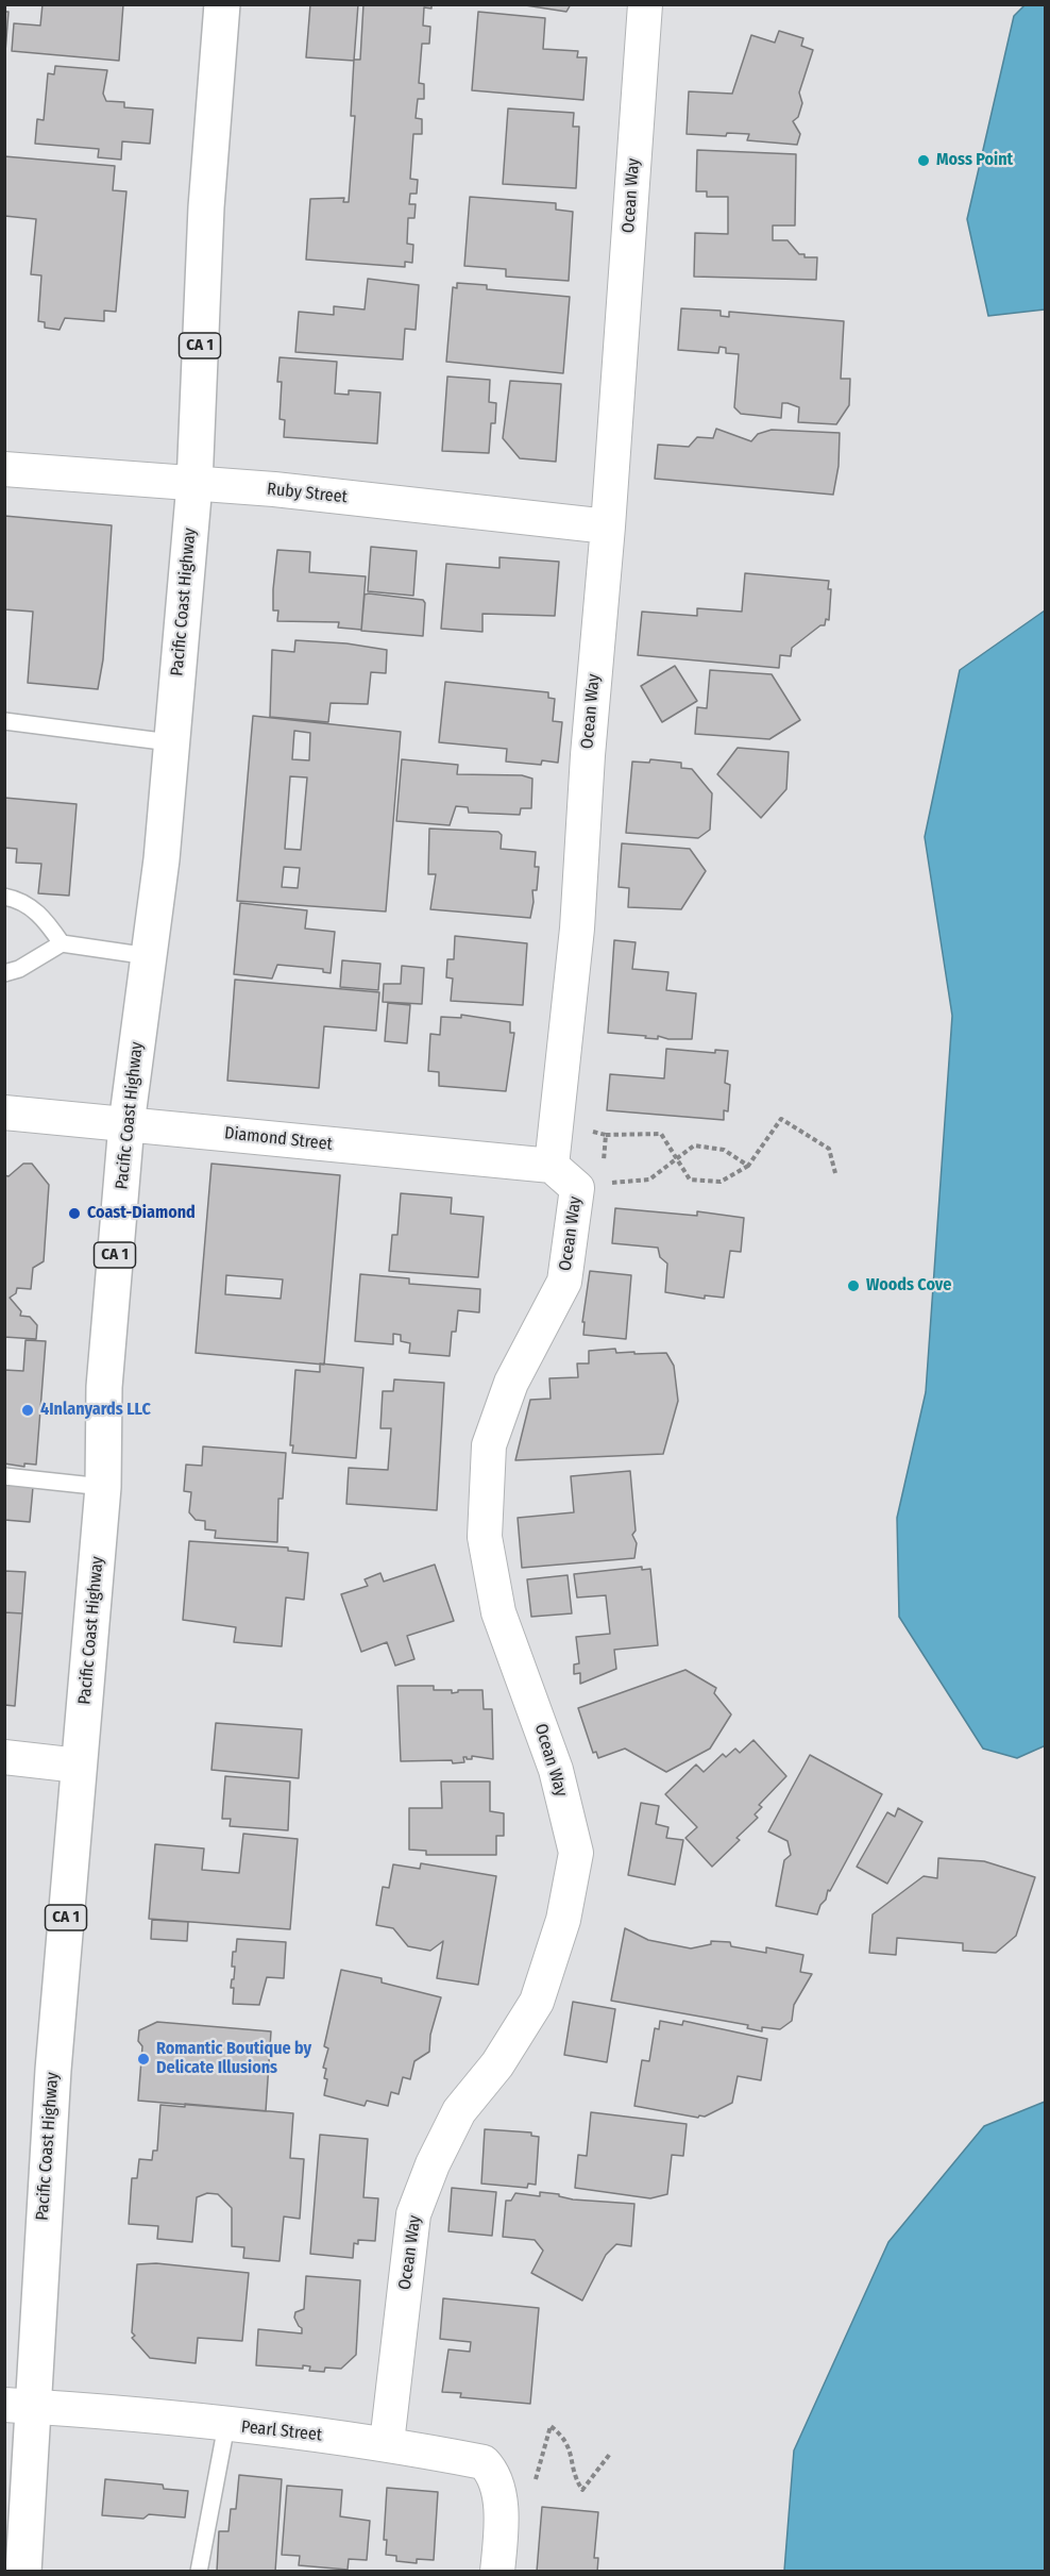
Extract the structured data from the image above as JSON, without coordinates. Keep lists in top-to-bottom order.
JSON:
{
  "streets": {
    "highway": ["CA 1", "Pacific Coast Highway"],
    "street": [
      "Ocean Way",
      "Ruby Street",
      "Diamond Street",
      "Pearl Street"
    ]
  },
  "crossings": [
    ["Ocean Way", "Ruby Street"],
    ["Ocean Way", "Diamond Street"],
    ["Ocean Way", "Pearl Street"],
    ["Ruby Street", "Pacific Coast Highway"],
    ["Pacific Coast Highway", "Diamond Street"],
    ["Pacific Coast Highway", "Pearl Street"]
  ],
  "places": [
    "Moss Point",
    "Coast-Diamond",
    "Woods Cove",
    "4Inlanyards LLC",
    "Romantic Boutique by Delicate Illusions"
  ]
}
